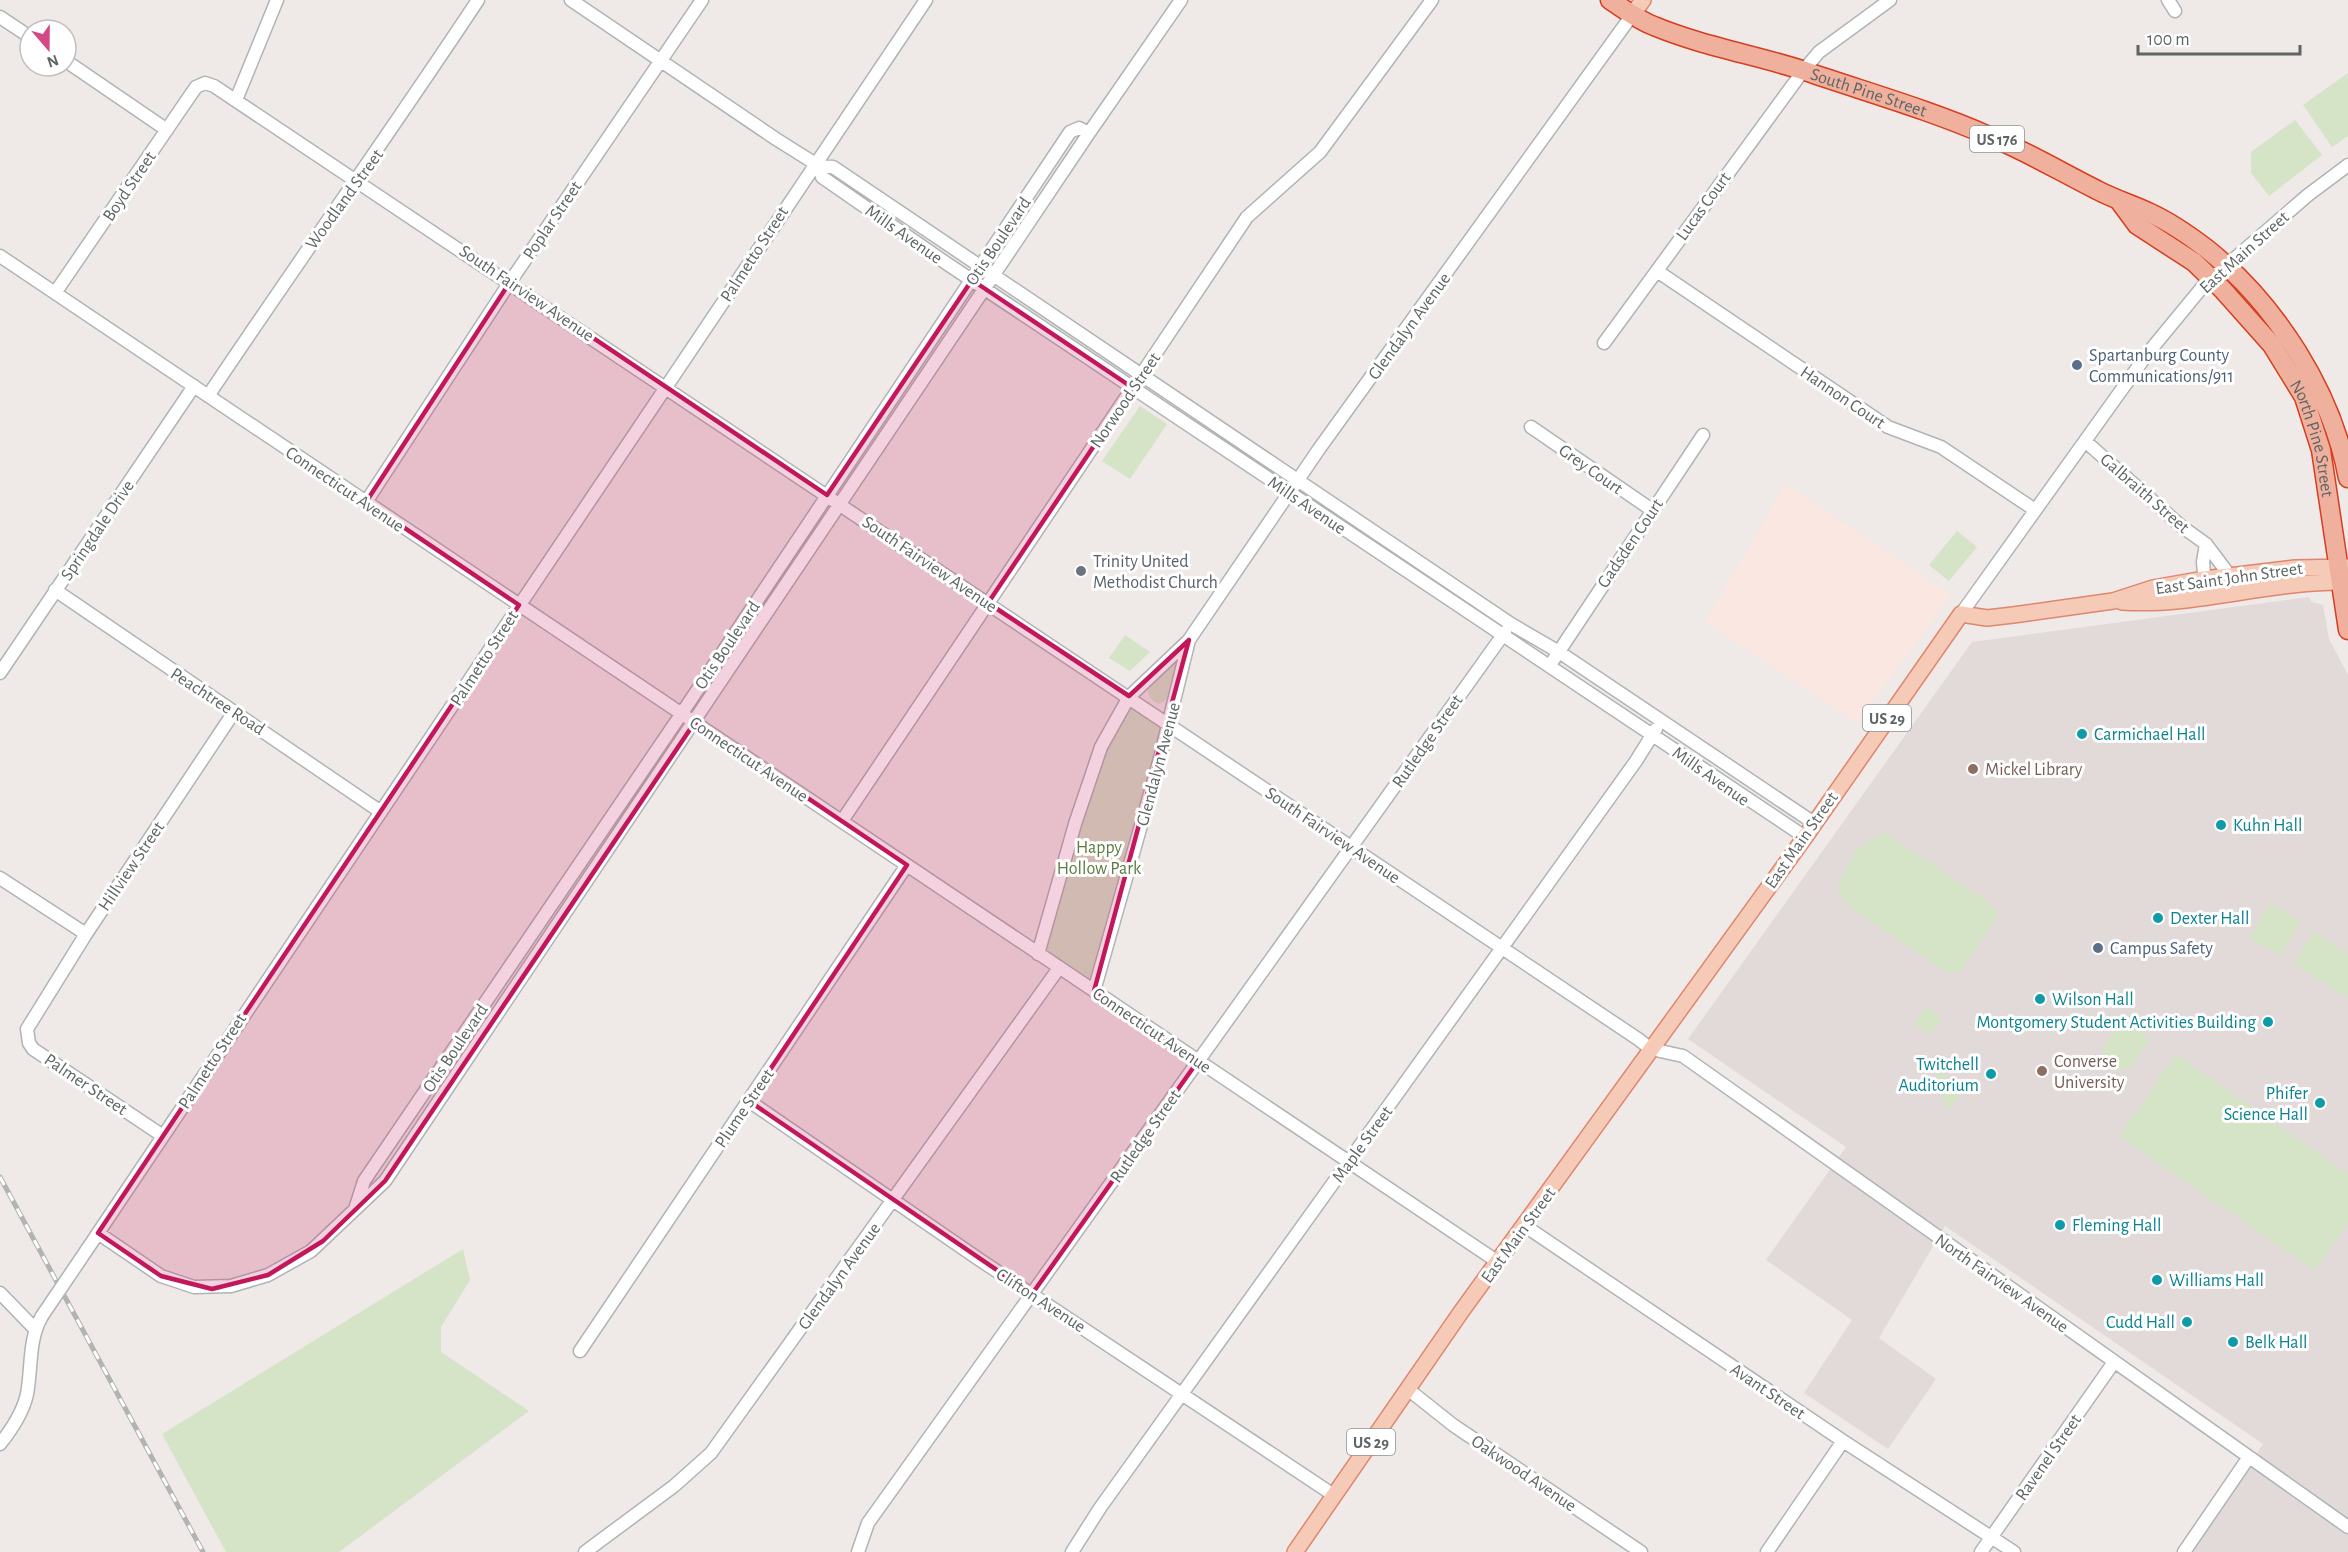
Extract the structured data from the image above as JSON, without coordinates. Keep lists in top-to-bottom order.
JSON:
{
  "streets": {
    "highway": ["South Pine Street", "US 176", "North Pine Street"],
    "main road": ["East Main Street", "East Saint John Street", "US 29"],
    "street": [
      "Boyd Street",
      "Woodland Street",
      "Lucas Court",
      "Poplar Street",
      "Mills Avenue",
      "Otis Boulevard",
      "Palmetto Street",
      "South Fairview Avenue",
      "Glendalyn Avenue",
      "Hannon Court",
      "Norwood Street",
      "Grey Court",
      "Connecticut Avenue",
      "Galbraith Street",
      "Springdale Drive",
      "Gadsden Court",
      "Peachtree Road",
      "Rutledge Street",
      "Hillview Street",
      "Palmer Street",
      "Plume Street",
      "Maple Street",
      "North Fairview Avenue",
      "Clifton Avenue",
      "Avant Street",
      "Ravenel Street",
      "Oakwood Avenue"
    ]
  },
  "crossings": [
    ["South Pine Street", "Lucas Court"],
    ["South Pine Street", "East Main Street"],
    ["South Pine Street", "Glendalyn Avenue"],
    ["South Pine Street", "North Pine Street"],
    ["Boyd Street", "South Fairview Avenue"],
    ["Boyd Street", "Connecticut Avenue"],
    ["Woodland Street", "South Fairview Avenue"],
    ["Woodland Street", "Connecticut Avenue"],
    ["Lucas Court", "Hannon Court"],
    ["Poplar Street", "Mills Avenue"],
    ["Poplar Street", "South Fairview Avenue"],
    ["Poplar Street", "Connecticut Avenue"],
    ["Mills Avenue", "Otis Boulevard"],
    ["Mills Avenue", "East Main Street"],
    ["Mills Avenue", "Palmetto Street"],
    ["Mills Avenue", "Glendalyn Avenue"],
    ["Mills Avenue", "Norwood Street"],
    ["Mills Avenue", "Gadsden Court"],
    ["Mills Avenue", "Rutledge Street"],
    ["Mills Avenue", "Maple Street"],
    ["Otis Boulevard", "Palmetto Street"],
    ["Otis Boulevard", "South Fairview Avenue"],
    ["Otis Boulevard", "Connecticut Avenue"],
    ["East Main Street", "South Fairview Avenue"],
    ["East Main Street", "Hannon Court"],
    ["East Main Street", "North Pine Street"],
    ["East Main Street", "Connecticut Avenue"],
    ["East Main Street", "Galbraith Street"],
    ["East Main Street", "East Saint John Street"],
    ["East Main Street", "North Fairview Avenue"],
    ["East Main Street", "Clifton Avenue"],
    ["East Main Street", "Avant Street"],
    ["East Main Street", "Oakwood Avenue"],
    ["Palmetto Street", "South Fairview Avenue"],
    ["Palmetto Street", "Connecticut Avenue"],
    ["Palmetto Street", "Peachtree Road"],
    ["Palmetto Street", "Palmer Street"],
    ["South Fairview Avenue", "Glendalyn Avenue"],
    ["South Fairview Avenue", "Norwood Street"],
    ["South Fairview Avenue", "Rutledge Street"],
    ["South Fairview Avenue", "Maple Street"],
    ["South Fairview Avenue", "North Fairview Avenue"],
    ["Glendalyn Avenue", "Connecticut Avenue"],
    ["Glendalyn Avenue", "Clifton Avenue"],
    ["Norwood Street", "Connecticut Avenue"],
    ["North Pine Street", "East Saint John Street"],
    ["Grey Court", "Gadsden Court"],
    ["Connecticut Avenue", "Springdale Drive"],
    ["Connecticut Avenue", "Rutledge Street"],
    ["Connecticut Avenue", "Plume Street"],
    ["Connecticut Avenue", "Maple Street"],
    ["Galbraith Street", "East Saint John Street"],
    ["Springdale Drive", "Peachtree Road"],
    ["Peachtree Road", "Hillview Street"],
    ["Rutledge Street", "Clifton Avenue"],
    ["Hillview Street", "Palmer Street"],
    ["Plume Street", "Clifton Avenue"],
    ["Maple Street", "Clifton Avenue"],
    ["North Fairview Avenue", "Ravenel Street"],
    ["Avant Street", "Ravenel Street"]
  ],
  "parks": ["Happy Hollow Park"],
  "places": [
    "Spartanburg County Communications/911",
    "Trinity United Methodist Church",
    "Carmichael Hall",
    "Mickel Library",
    "Kuhn Hall",
    "Dexter Hall",
    "Campus Safety",
    "Wilson Hall",
    "Montgomery Student Activities Building",
    "Converse University",
    "Twitchell Auditorium",
    "Phifer Science Hall",
    "Fleming Hall",
    "Williams Hall",
    "Cudd Hall",
    "Belk Hall"
  ],
  "scale_bar": "100 m",
  "north": "bottom"
}
